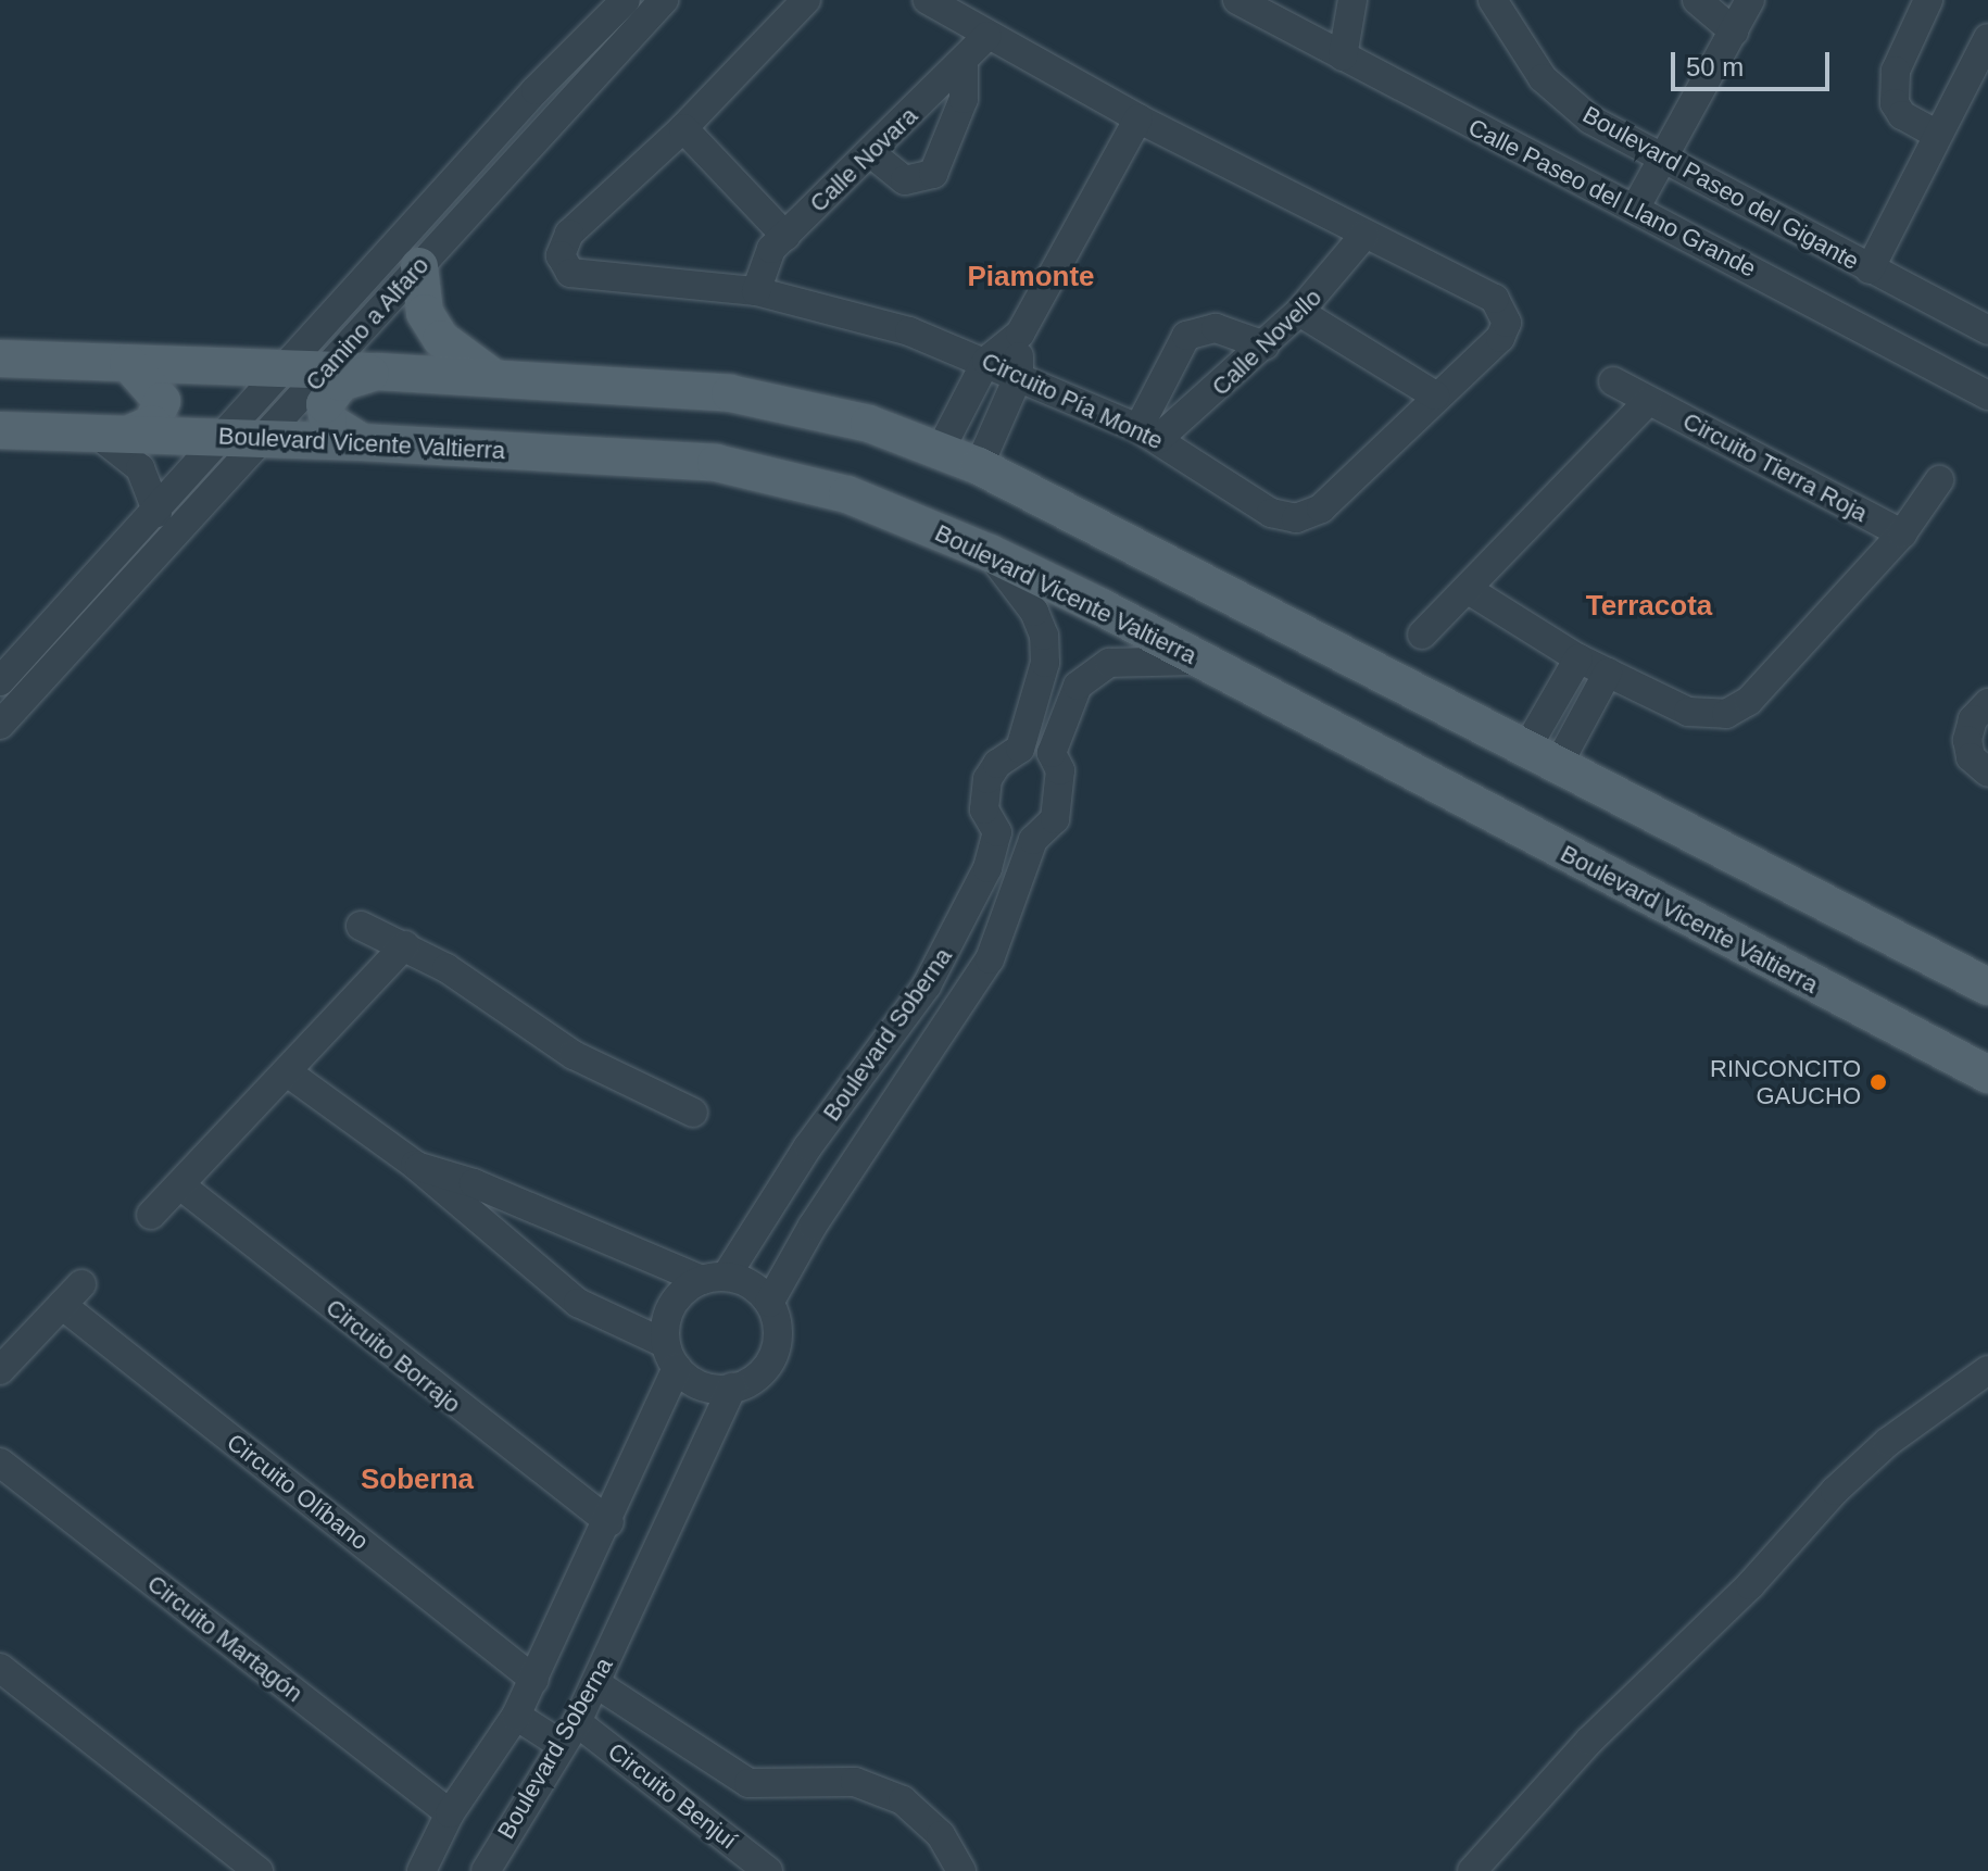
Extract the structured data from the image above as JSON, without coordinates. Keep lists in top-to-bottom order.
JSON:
{
  "streets": {
    "main road": ["Boulevard Vicente Valtierra"],
    "street": [
      "Calle Novara",
      "Boulevard Paseo del Gigante",
      "Calle Paseo del Llano Grande",
      "Camino a Alfaro",
      "Calle Novello",
      "Circuito Pía Monte",
      "Circuito Tierra Roja",
      "Boulevard Soberna",
      "Circuito Borrajo",
      "Circuito Olíbano",
      "Circuito Martagón",
      "Circuito Benjuí"
    ]
  },
  "crossings": [
    ["Calle Novara", "Circuito Pía Monte"],
    ["Camino a Alfaro", "Boulevard Vicente Valtierra"],
    ["Calle Novello", "Circuito Pía Monte"],
    ["Boulevard Vicente Valtierra", "Boulevard Soberna"],
    ["Boulevard Soberna", "Circuito Borrajo"],
    ["Boulevard Soberna", "Circuito Olíbano"],
    ["Boulevard Soberna", "Circuito Martagón"],
    ["Boulevard Soberna", "Circuito Benjuí"]
  ],
  "districts": ["Piamonte", "Terracota", "Soberna"],
  "places": ["RINCONCITO GAUCHO"],
  "scale_bar": "50 m"
}
